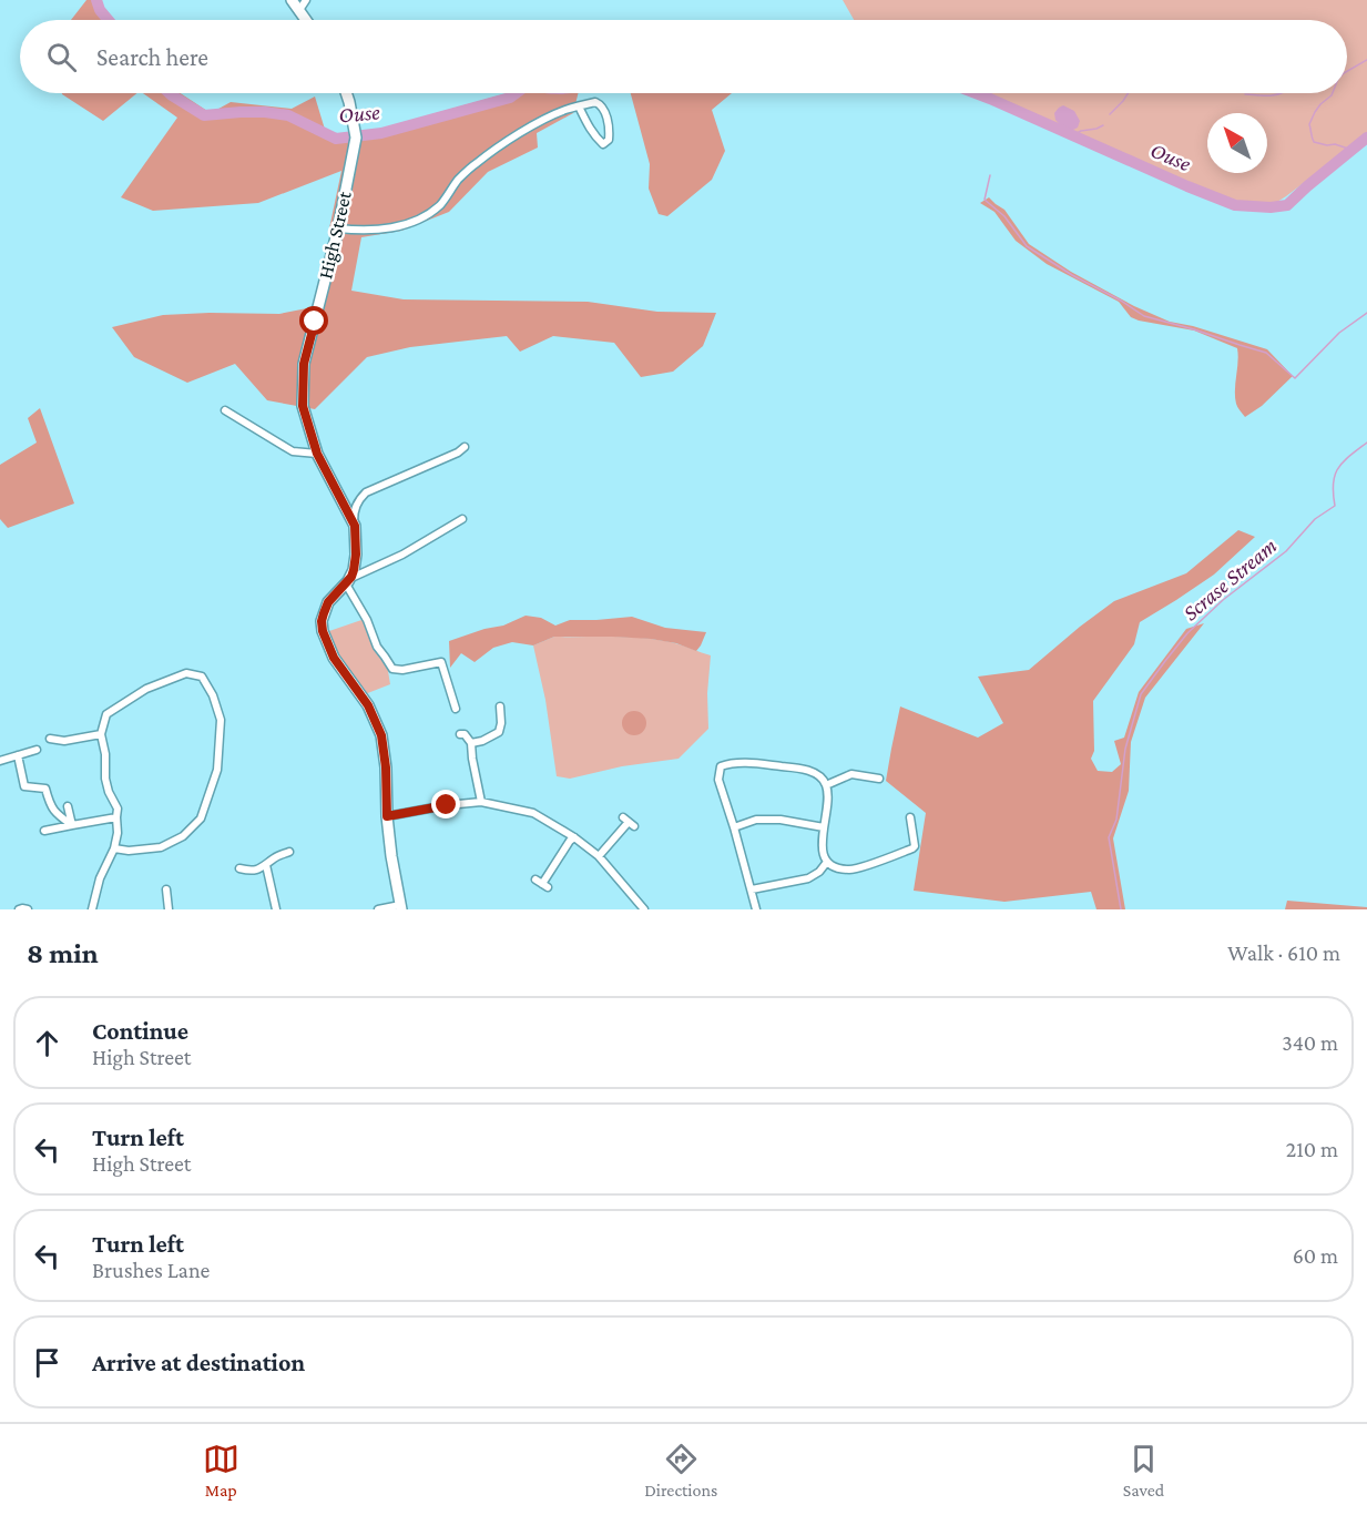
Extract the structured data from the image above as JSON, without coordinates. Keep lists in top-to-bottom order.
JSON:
{
  "streets": {
    "main road": ["High Street"]
  },
  "water": ["Ouse", "Scrase Stream"],
  "north": "top left",
  "page": {
    "search": "Search here",
    "heading": ["8 min", "Walk · 610 m"],
    "list": [
      ["Continue", "High Street", "340 m"],
      ["Turn left", "High Street", "210 m"],
      ["Turn left", "Brushes Lane", "60 m"],
      "Arrive at destination"
    ],
    "nav": ["Map", "Directions", "Saved"]
  }
}
